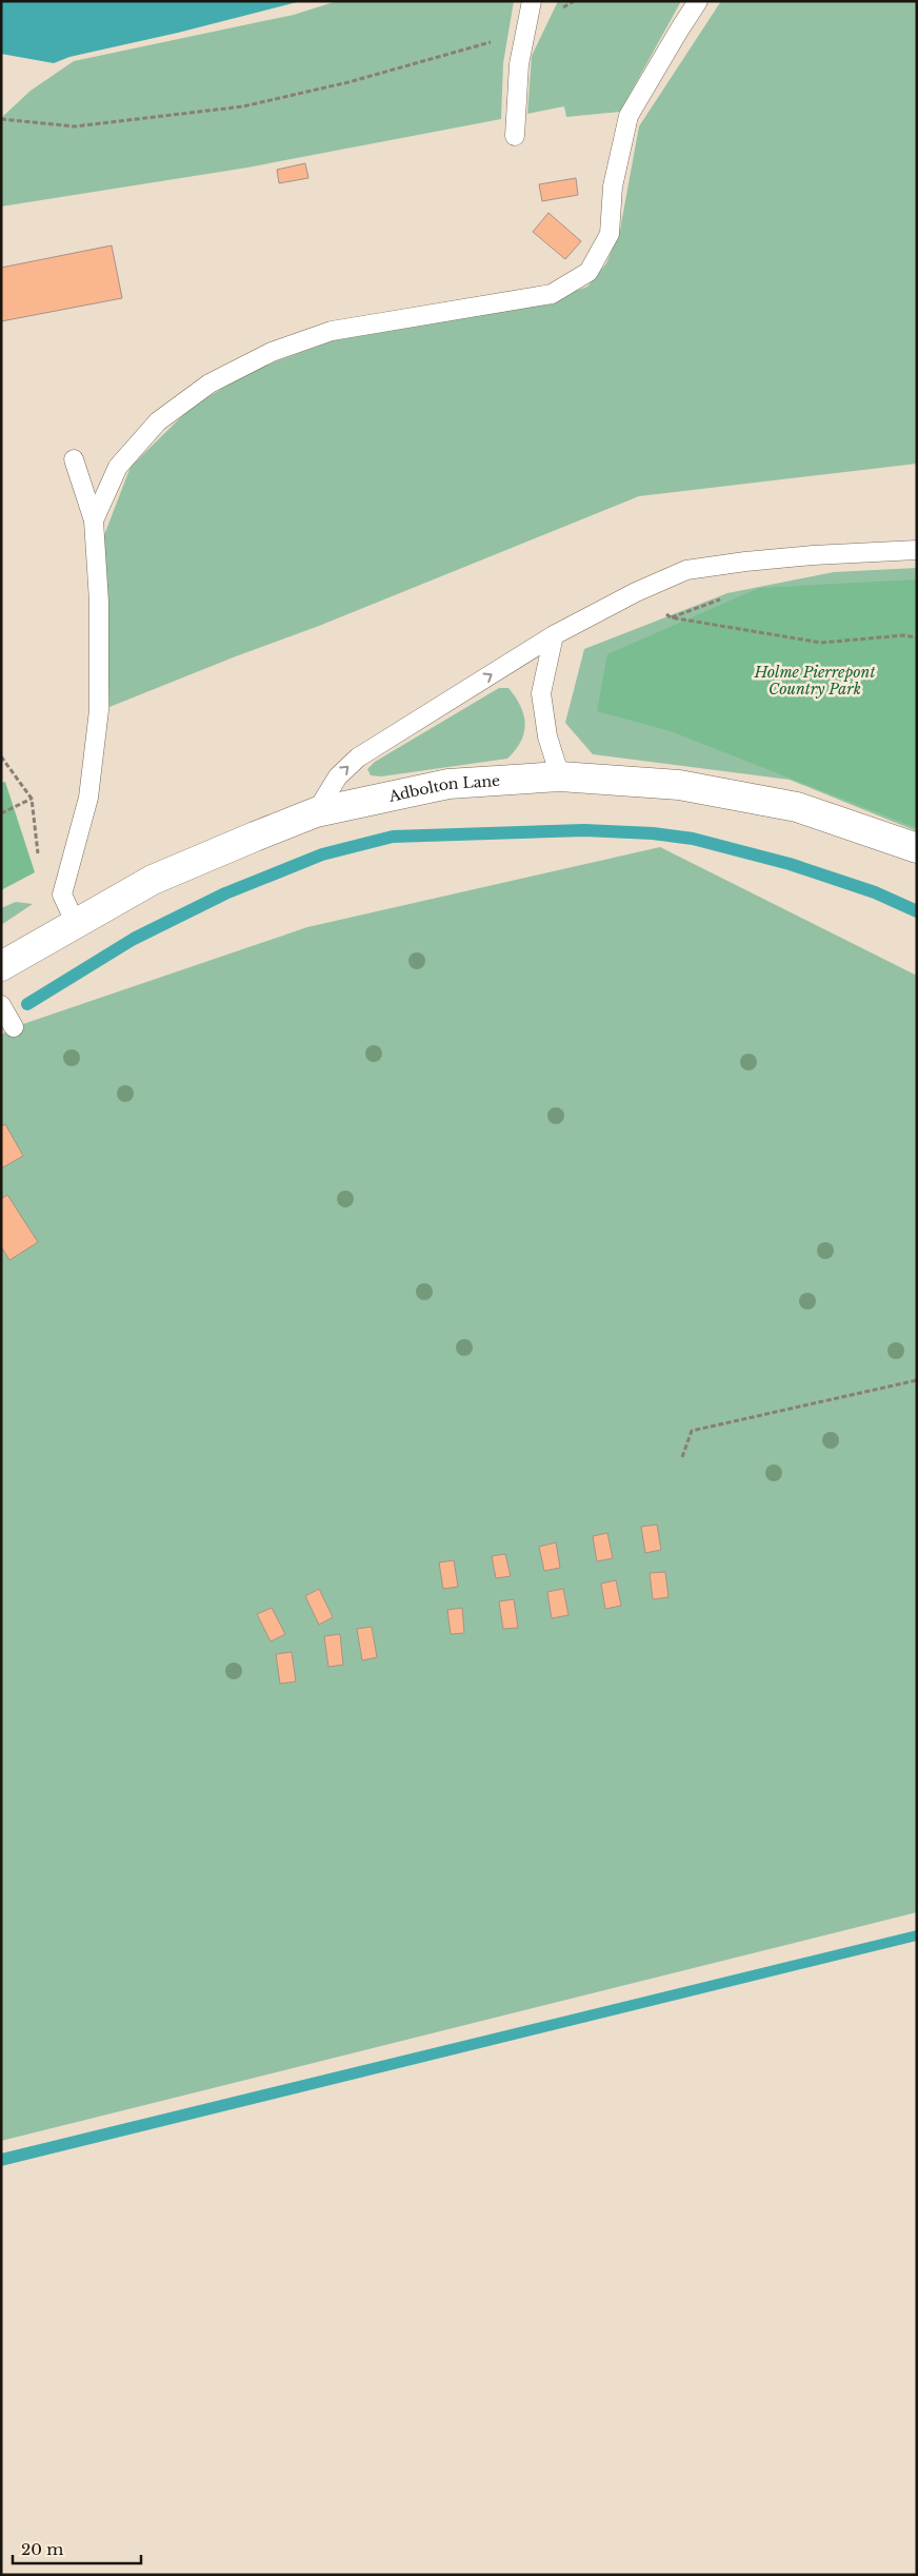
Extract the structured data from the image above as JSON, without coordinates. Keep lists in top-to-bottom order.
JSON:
{
  "streets": {
    "street": ["Adbolton Lane"]
  },
  "parks": ["Holme Pierrepont Country Park"],
  "scale_bar": "20 m"
}
